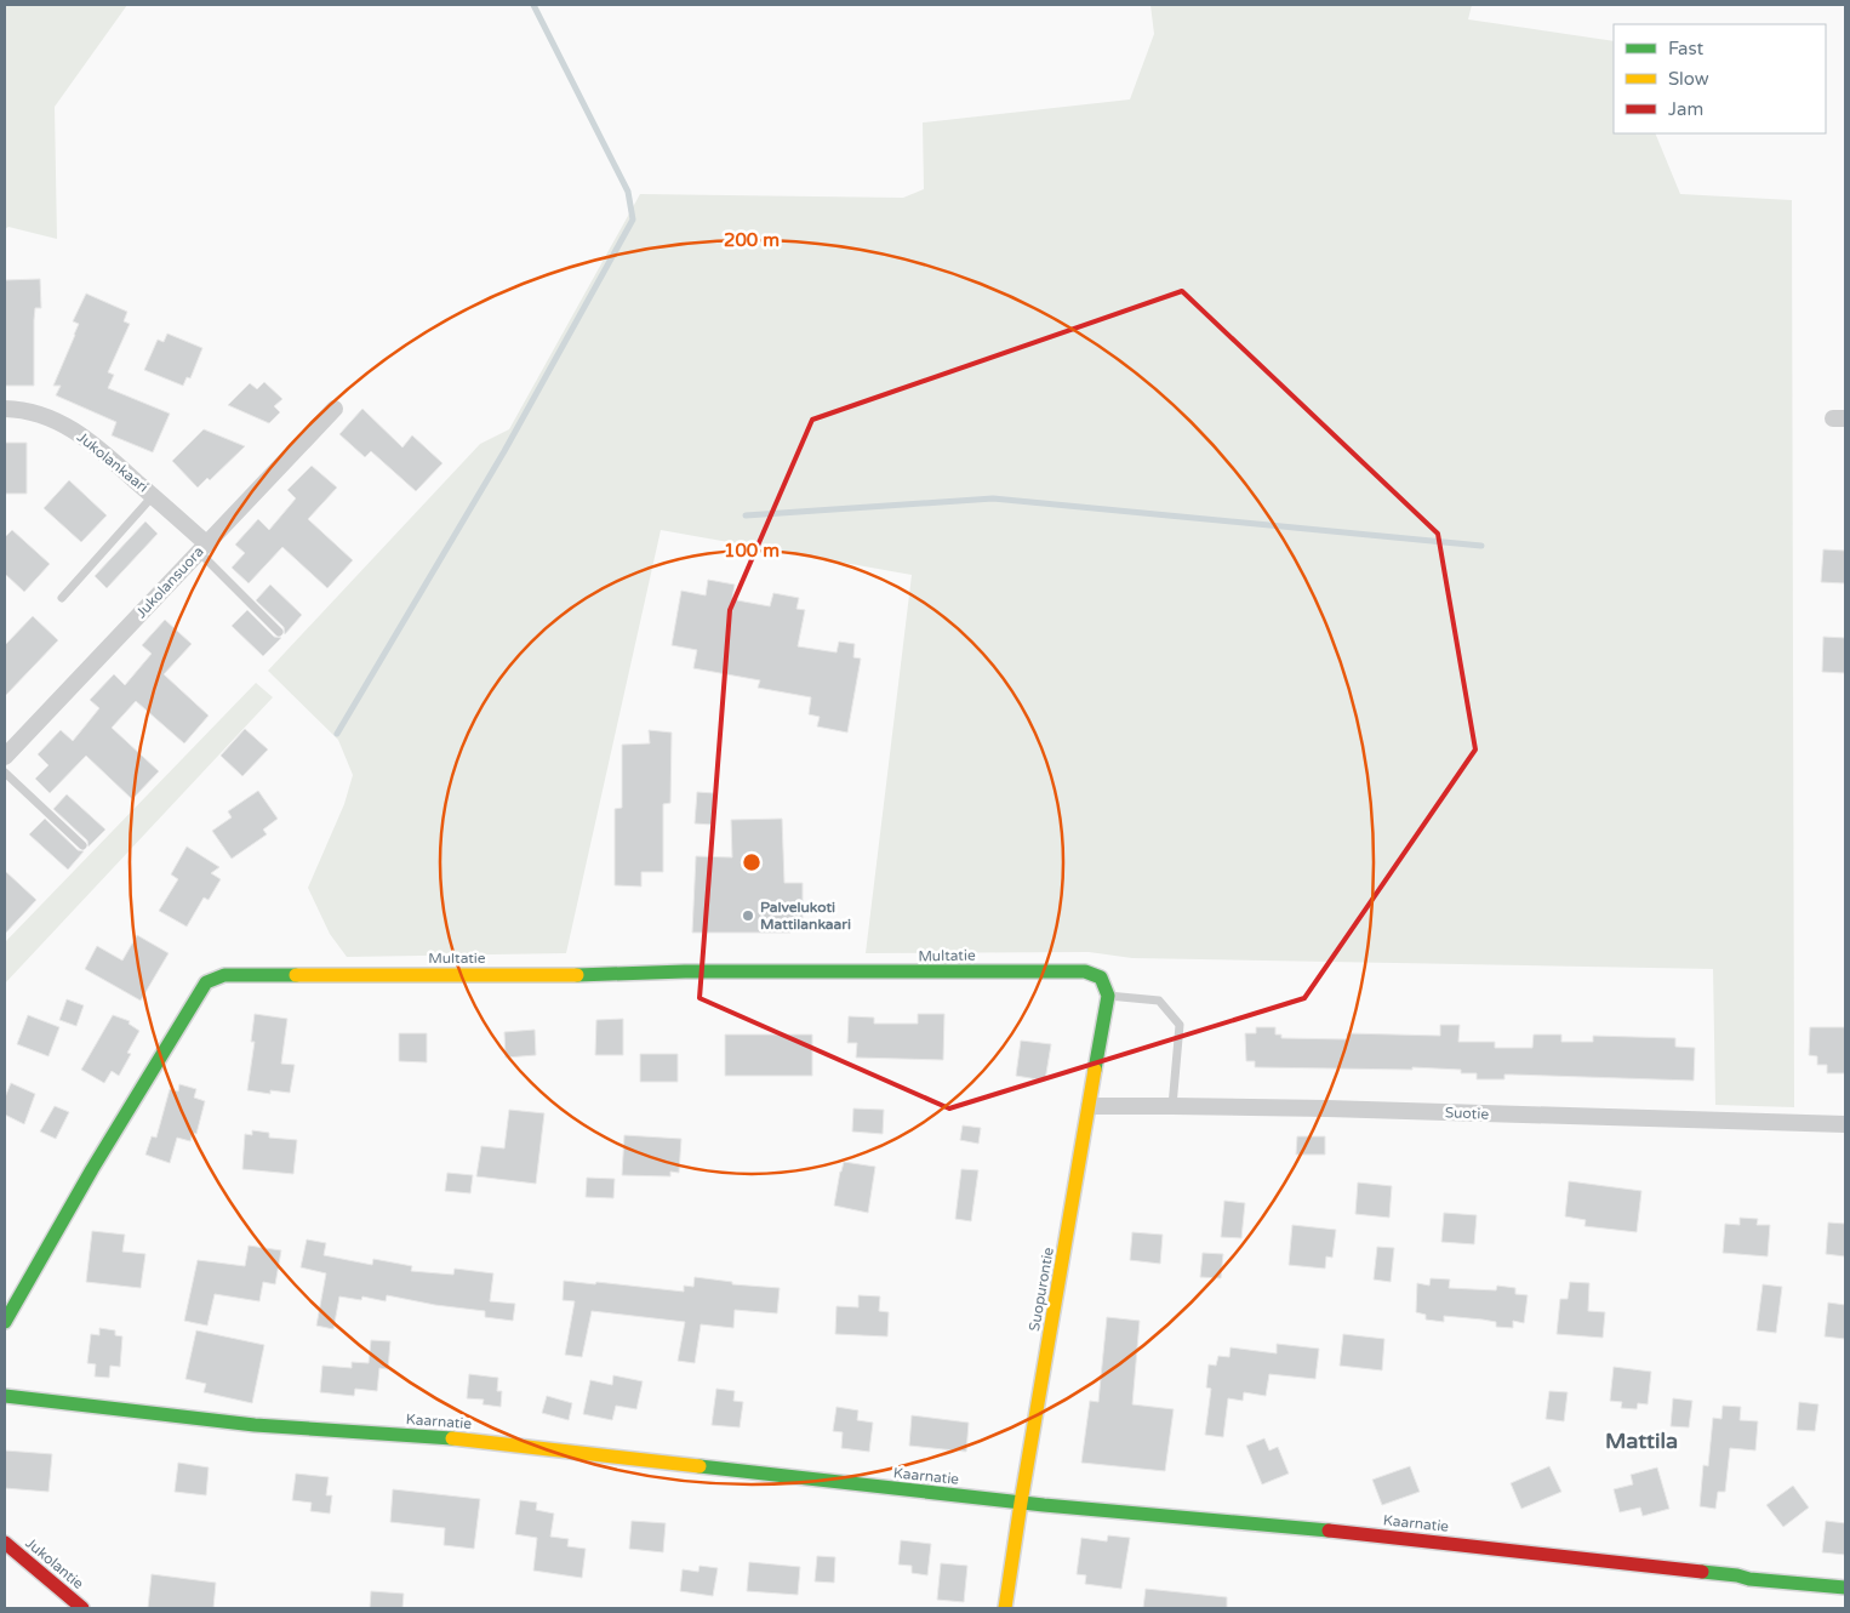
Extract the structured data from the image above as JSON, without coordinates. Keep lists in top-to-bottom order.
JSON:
{
  "streets": {
    "street": [
      "Jukolankaari",
      "Jukolansuora",
      "Multatie",
      "Suotie",
      "Suopurontie",
      "Kaarnatie",
      "Jukolantie"
    ]
  },
  "crossings": [
    ["Jukolankaari", "Jukolansuora"],
    ["Multatie", "Suopurontie"],
    ["Suotie", "Suopurontie"],
    ["Suopurontie", "Kaarnatie"]
  ],
  "districts": ["Mattila"],
  "places": ["Palvelukoti Mattilankaari"],
  "legend": ["Fast", "Slow", "Jam"],
  "rings": ["200 m", "100 m"]
}
